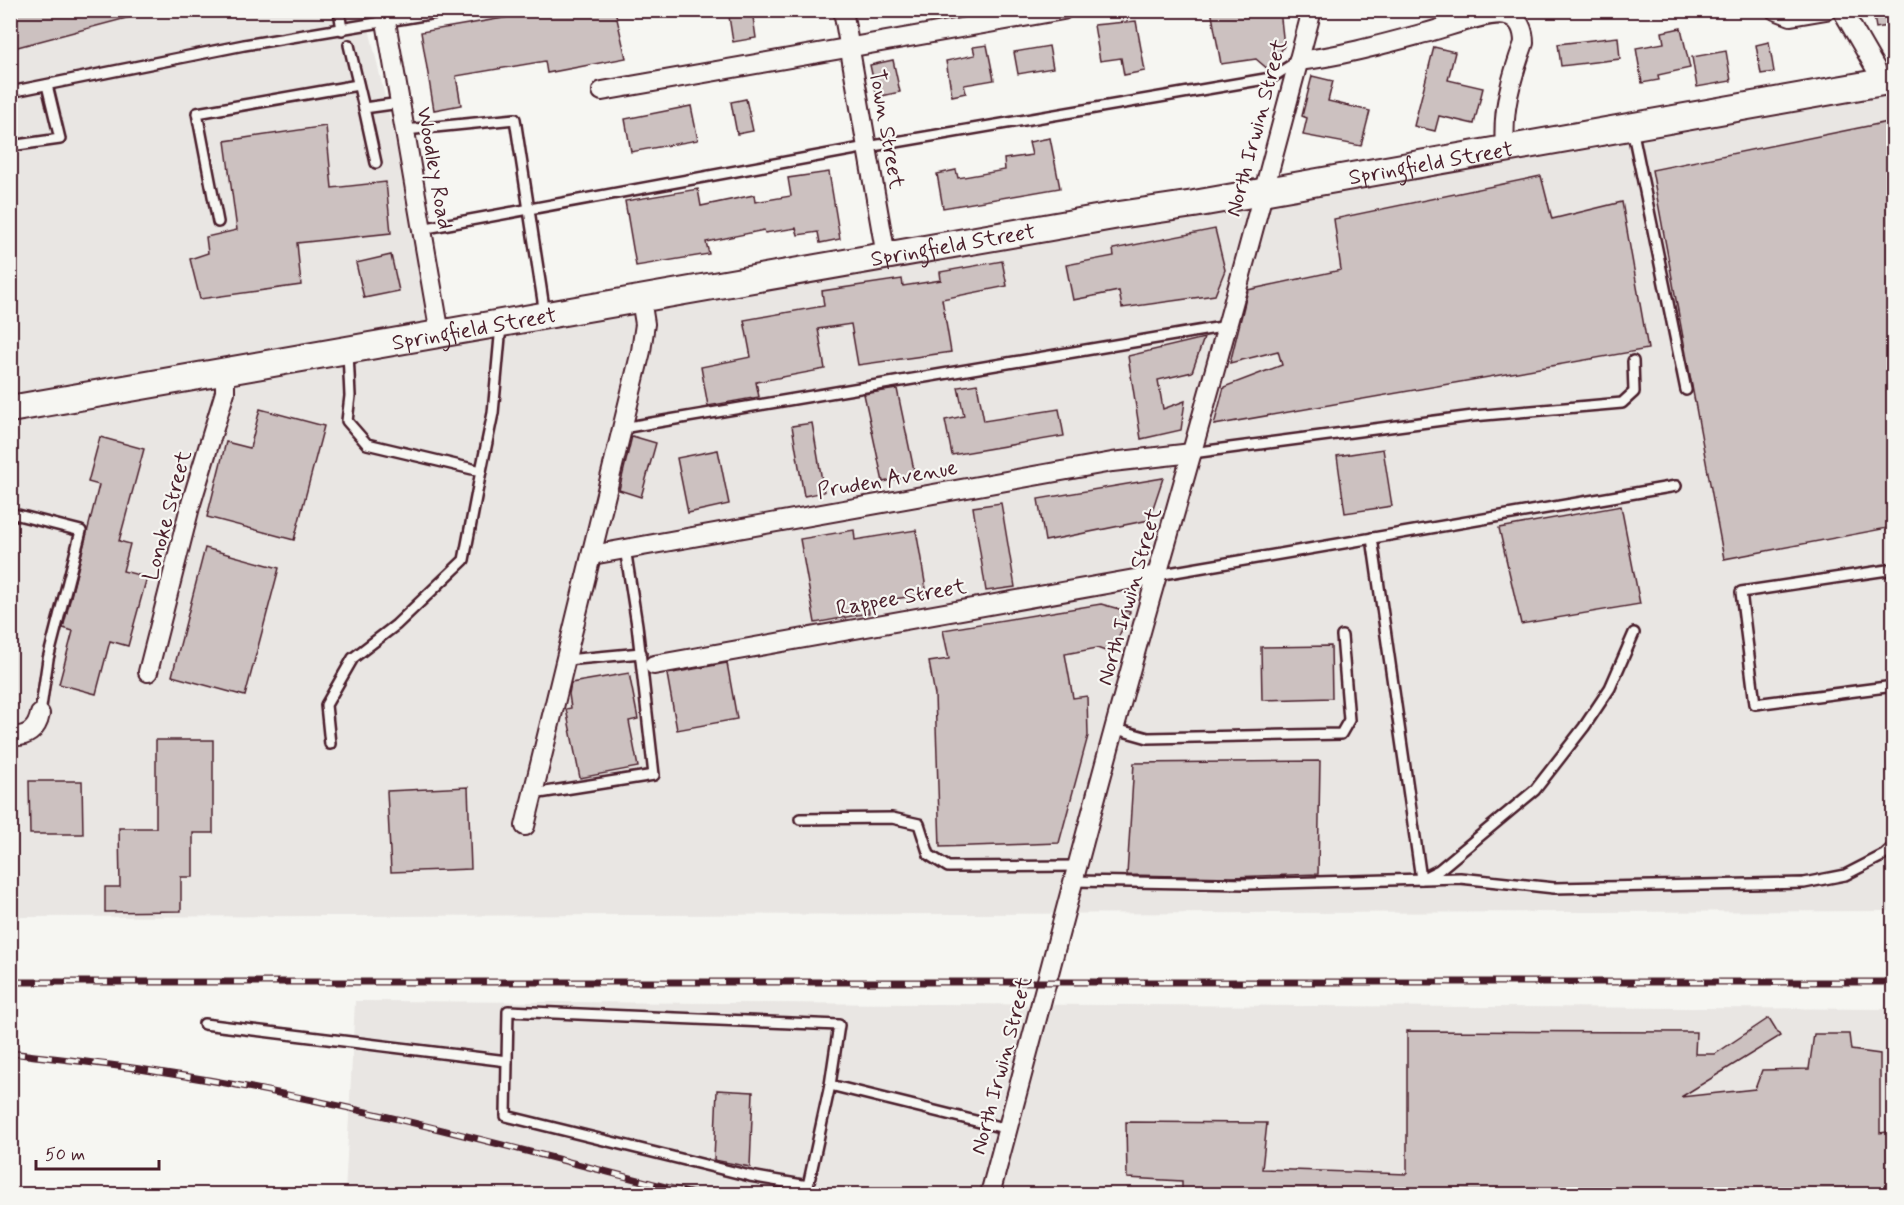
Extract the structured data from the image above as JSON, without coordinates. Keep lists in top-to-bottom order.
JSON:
{
  "streets": {
    "main road": ["Springfield Street"],
    "street": [
      "North Irwin Street",
      "Town Street",
      "Woodley Road",
      "Pruden Avenue",
      "Lonoke Street",
      "Rappee Street"
    ]
  },
  "crossings": [
    ["North Irwin Street", "Springfield Street"],
    ["North Irwin Street", "Pruden Avenue"],
    ["North Irwin Street", "Rappee Street"],
    ["Town Street", "Springfield Street"],
    ["Springfield Street", "Woodley Road"],
    ["Springfield Street", "Lonoke Street"]
  ],
  "scale_bar": "50 m"
}
